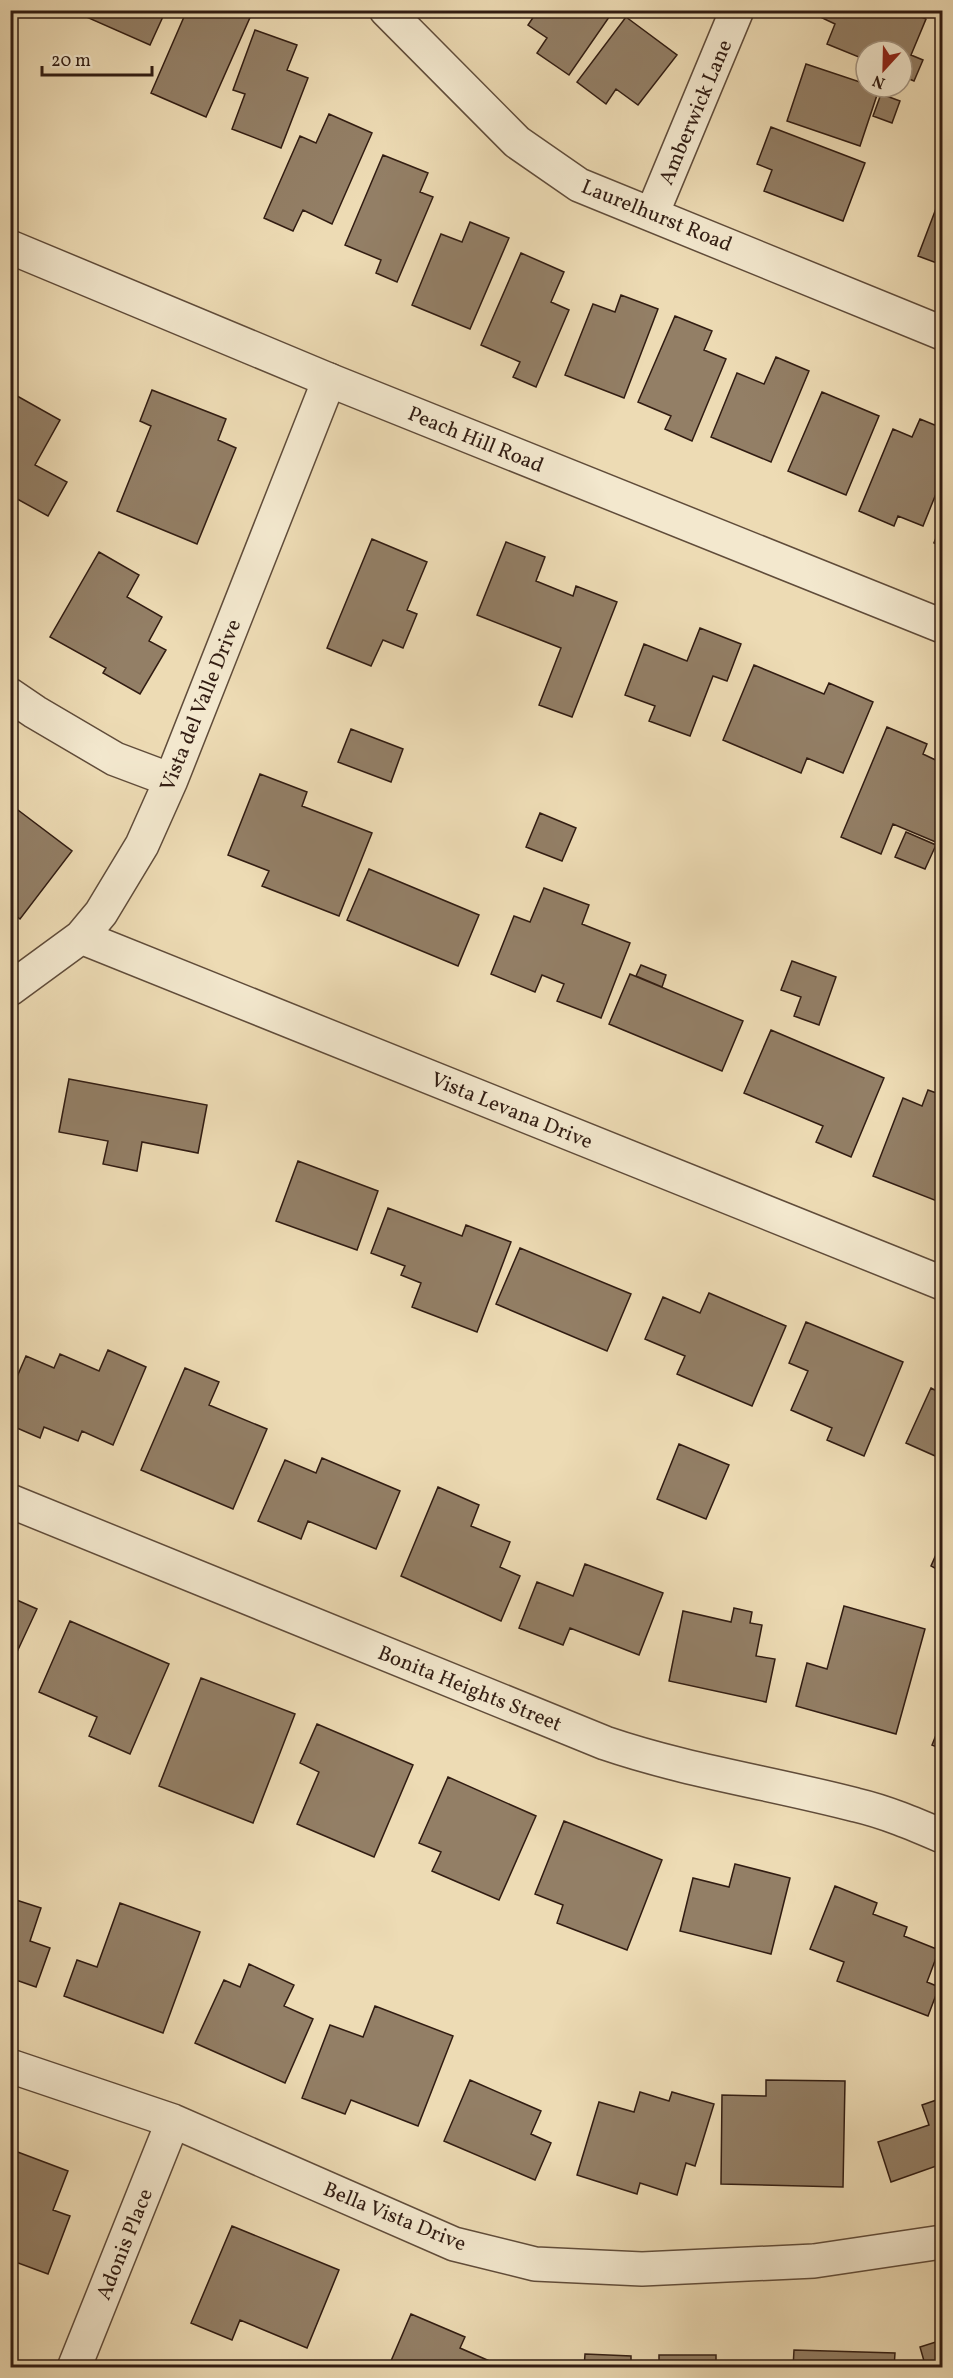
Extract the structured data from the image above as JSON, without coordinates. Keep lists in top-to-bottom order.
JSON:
{
  "streets": {
    "street": [
      "Amberwick Lane",
      "Laurelhurst Road",
      "Peach Hill Road",
      "Vista del Valle Drive",
      "Vista Levana Drive",
      "Bonita Heights Street",
      "Bella Vista Drive",
      "Adonis Place"
    ]
  },
  "crossings": [
    ["Amberwick Lane", "Laurelhurst Road"],
    ["Peach Hill Road", "Vista del Valle Drive"],
    ["Vista del Valle Drive", "Vista Levana Drive"],
    ["Bella Vista Drive", "Adonis Place"]
  ],
  "scale_bar": "20 m",
  "north": "bottom"
}
